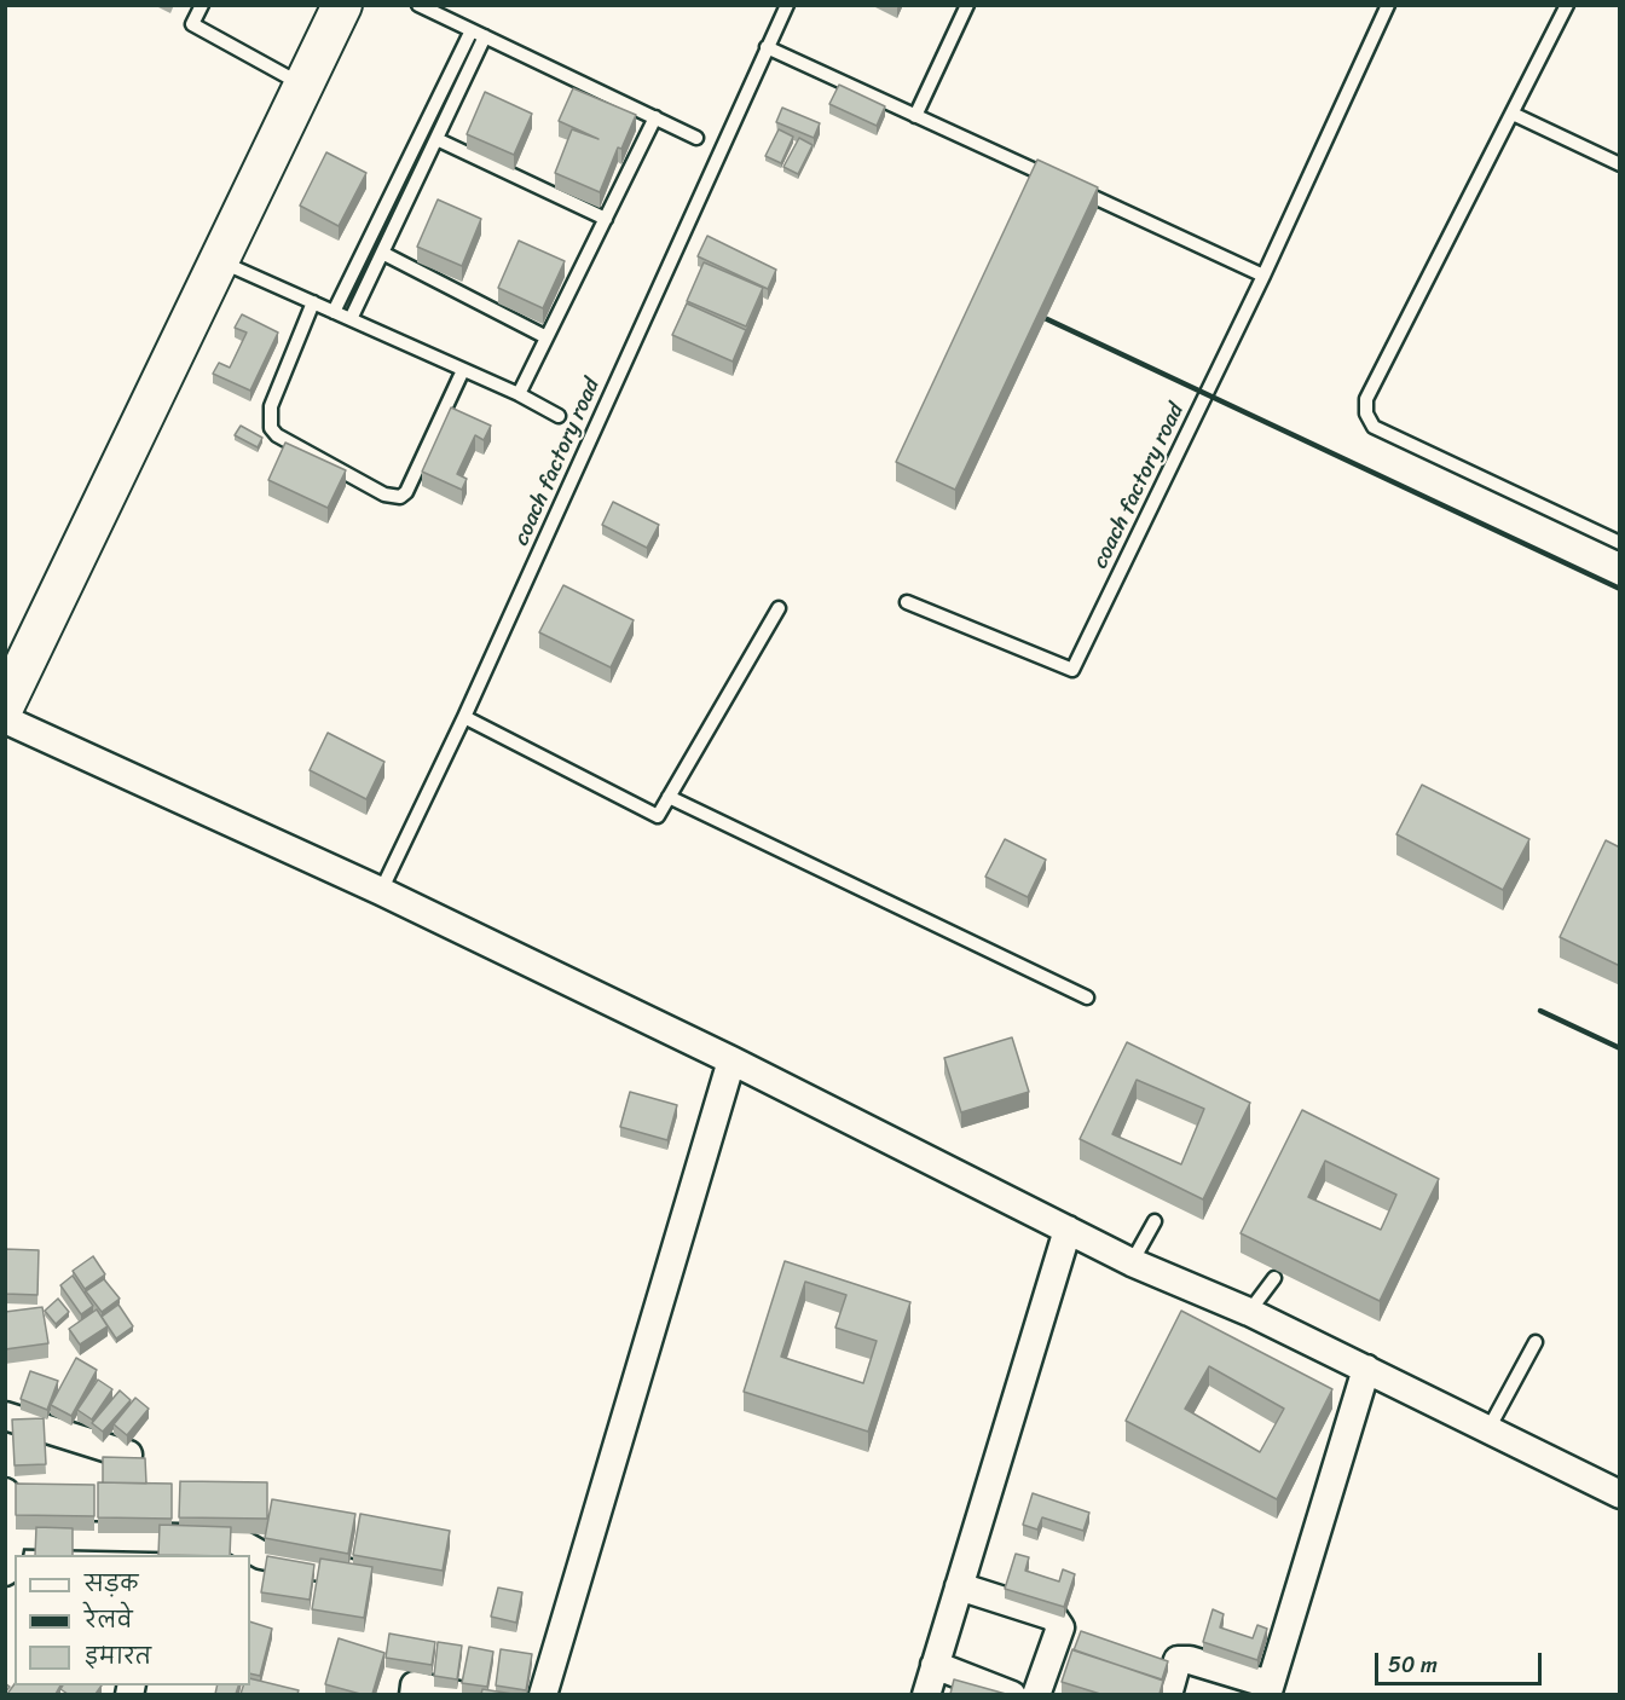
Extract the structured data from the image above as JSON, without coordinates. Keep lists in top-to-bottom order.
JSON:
{
  "streets": {
    "lane": ["coach factory road"]
  },
  "legend": ["सड़क", "रेलवे", "इमारत"],
  "scale_bar": "50 m"
}
